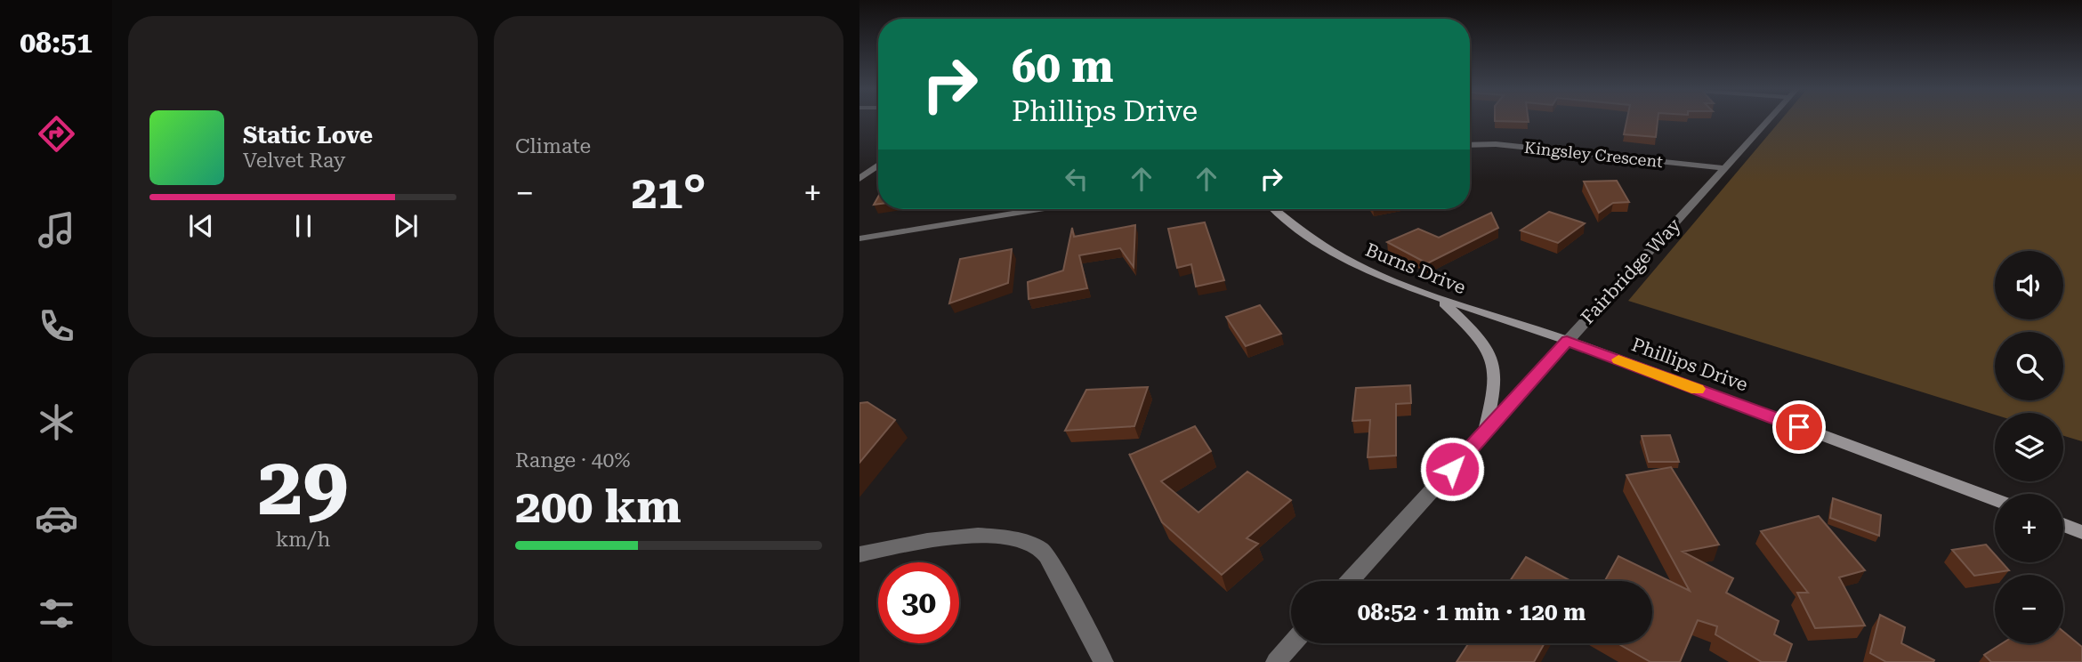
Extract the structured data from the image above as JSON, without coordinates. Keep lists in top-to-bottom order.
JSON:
{
  "streets": {
    "main road": ["Burns Drive", "Phillips Drive"],
    "street": ["Kingsley Crescent", "Fairbridge Way"]
  },
  "crossings": [
    ["Kingsley Crescent", "Fairbridge Way"],
    ["Burns Drive", "Fairbridge Way"],
    ["Burns Drive", "Phillips Drive"],
    ["Fairbridge Way", "Phillips Drive"]
  ],
  "page": {
    "tabs": "08:51",
    "tile": [
      "Climate",
      ["29", "km/h"],
      ["Range · 40%", "200 km"]
    ],
    "turn": ["60 m", "Phillips Drive"],
    "song": ["Static Love", "Velvet Ray"],
    "heat": ["−", "21°", "+"],
    "map_buttons": ["+", "−"],
    "limit": "30",
    "trip": "08:52 · 1 min · 120 m"
  }
}
